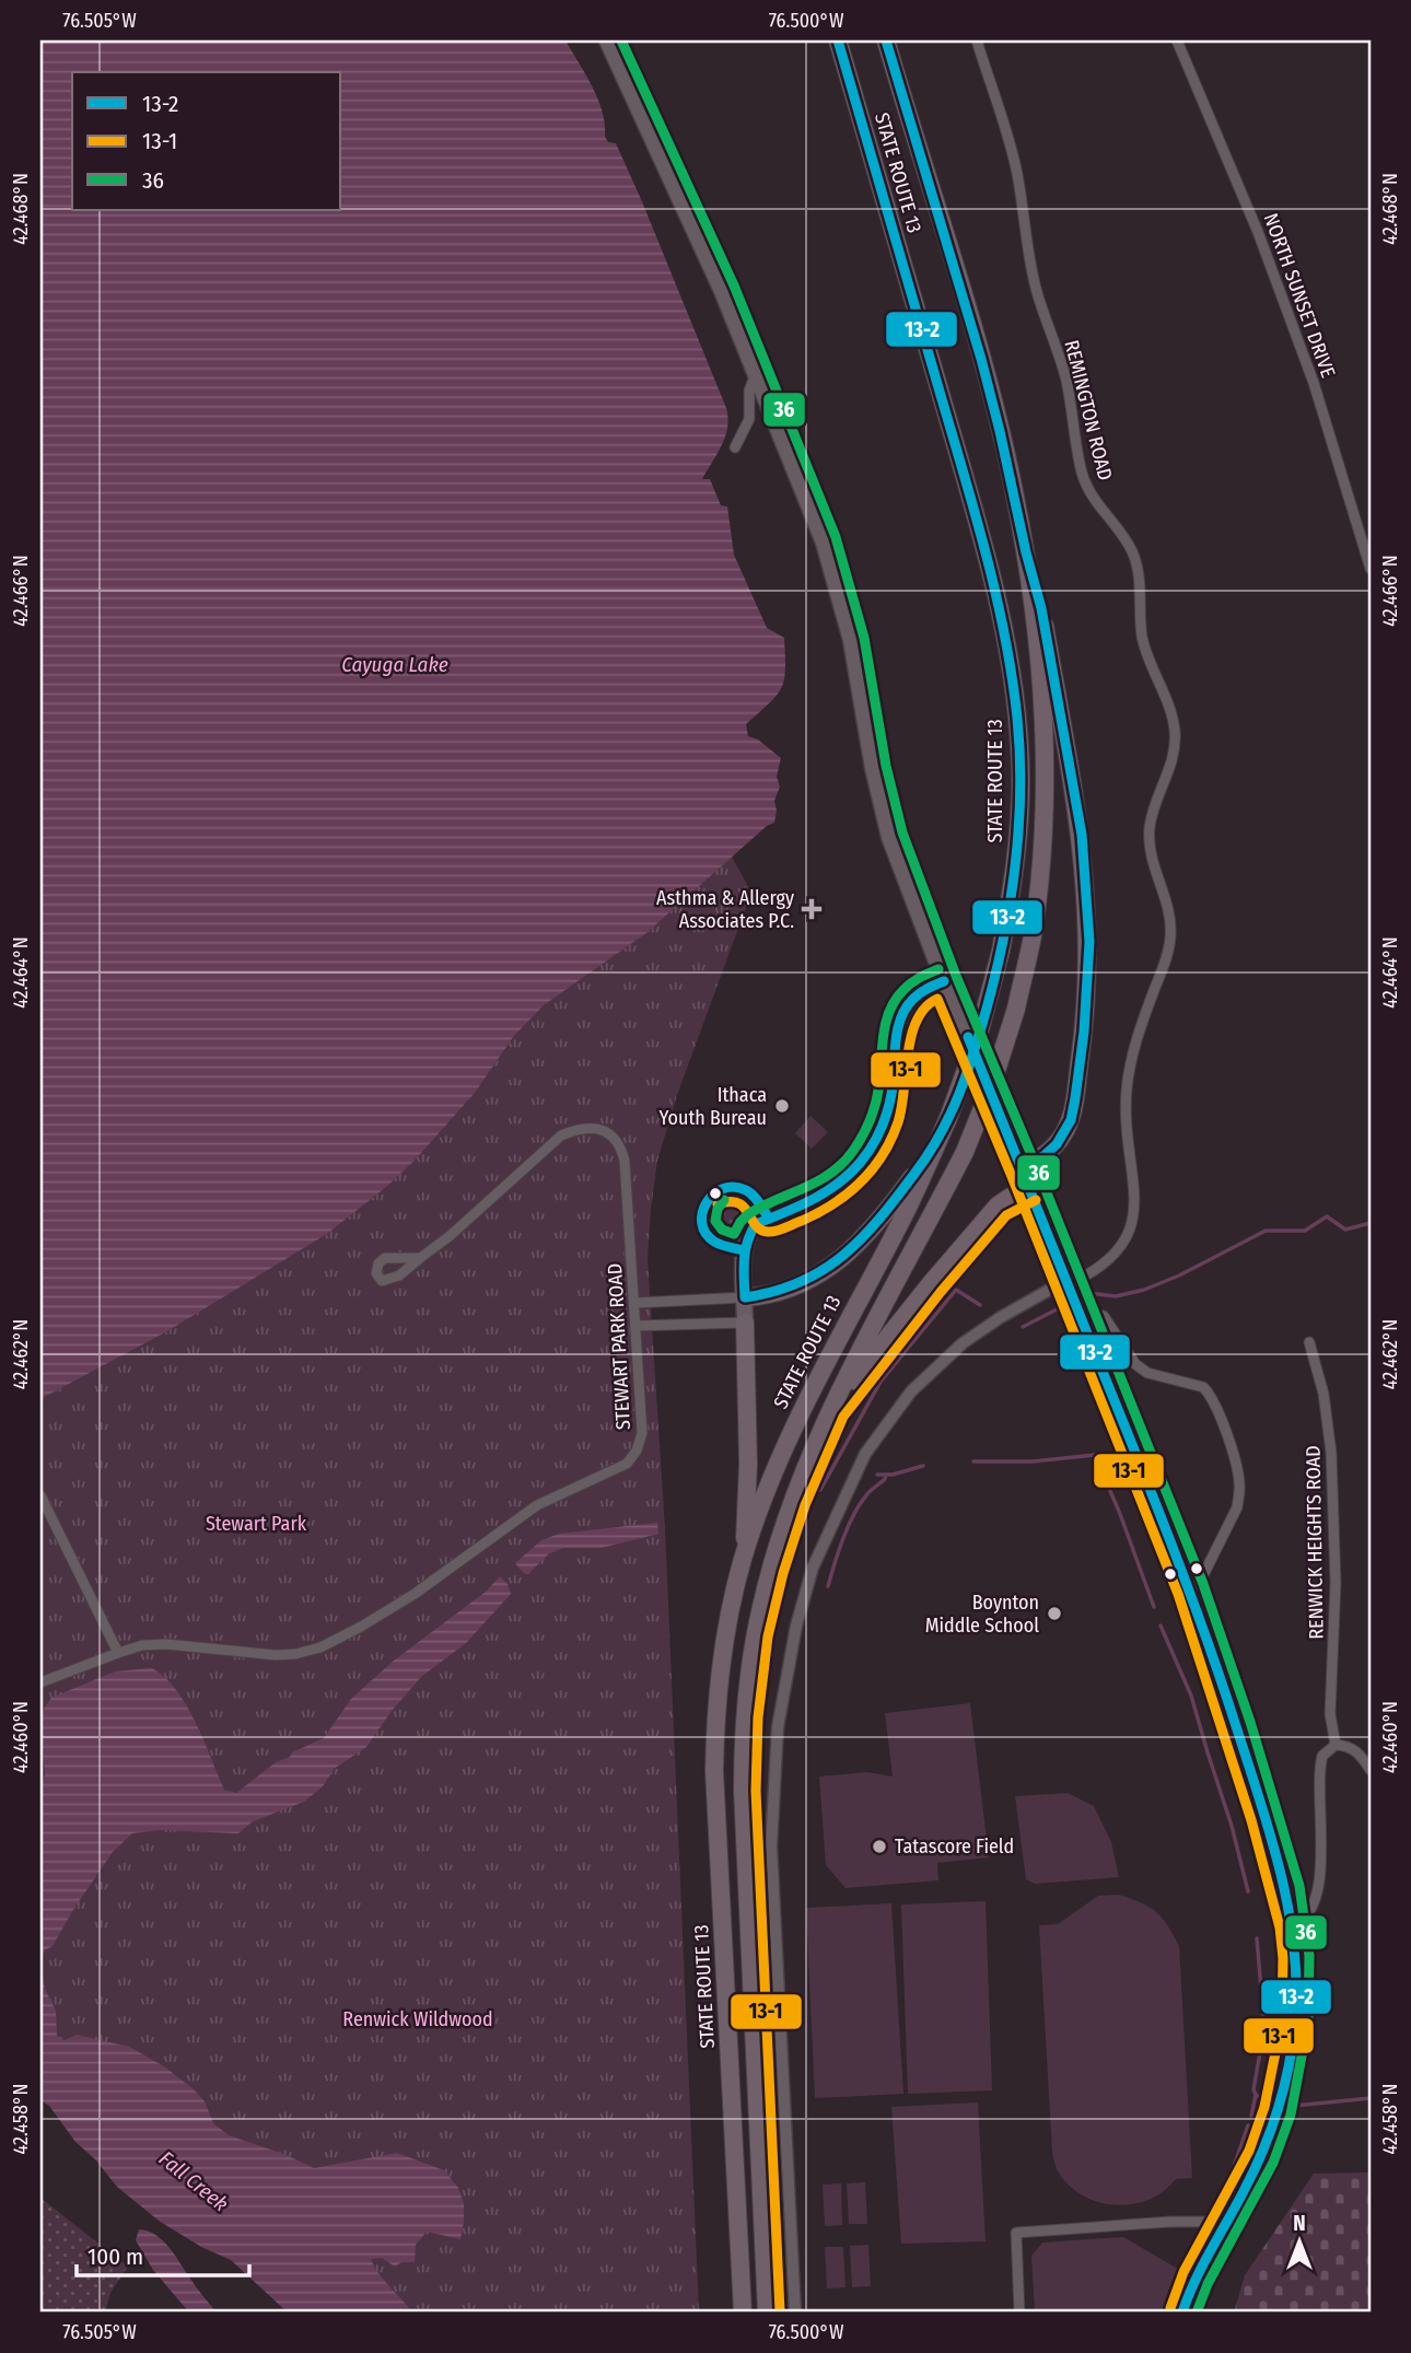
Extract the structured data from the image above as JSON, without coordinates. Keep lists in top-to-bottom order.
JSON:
{
  "streets": {
    "highway": ["STATE ROUTE 13"],
    "street": [
      "NORTH SUNSET DRIVE",
      "REMINGTON ROAD",
      "STEWART PARK ROAD",
      "RENWICK HEIGHTS ROAD"
    ]
  },
  "water": ["Cayuga Lake", "Fall Creek"],
  "parks": ["Stewart Park", "Renwick Wildwood"],
  "places": {
    "health": ["Asthma & Allergy Associates P.C."],
    "other": ["Ithaca Youth Bureau", "Boynton Middle School", "Tatascore Field"]
  },
  "lines": ["transit line 13-2", "transit line 36", "transit line 13-1"],
  "legend": ["13-2", "13-1", "36"],
  "scale_bar": "100 m",
  "north": "top",
  "coordinates": [
    "76.505°W",
    "76.500°W",
    "42.468°N",
    "42.466°N",
    "42.464°N",
    "42.462°N",
    "42.460°N",
    "42.458°N"
  ]
}
